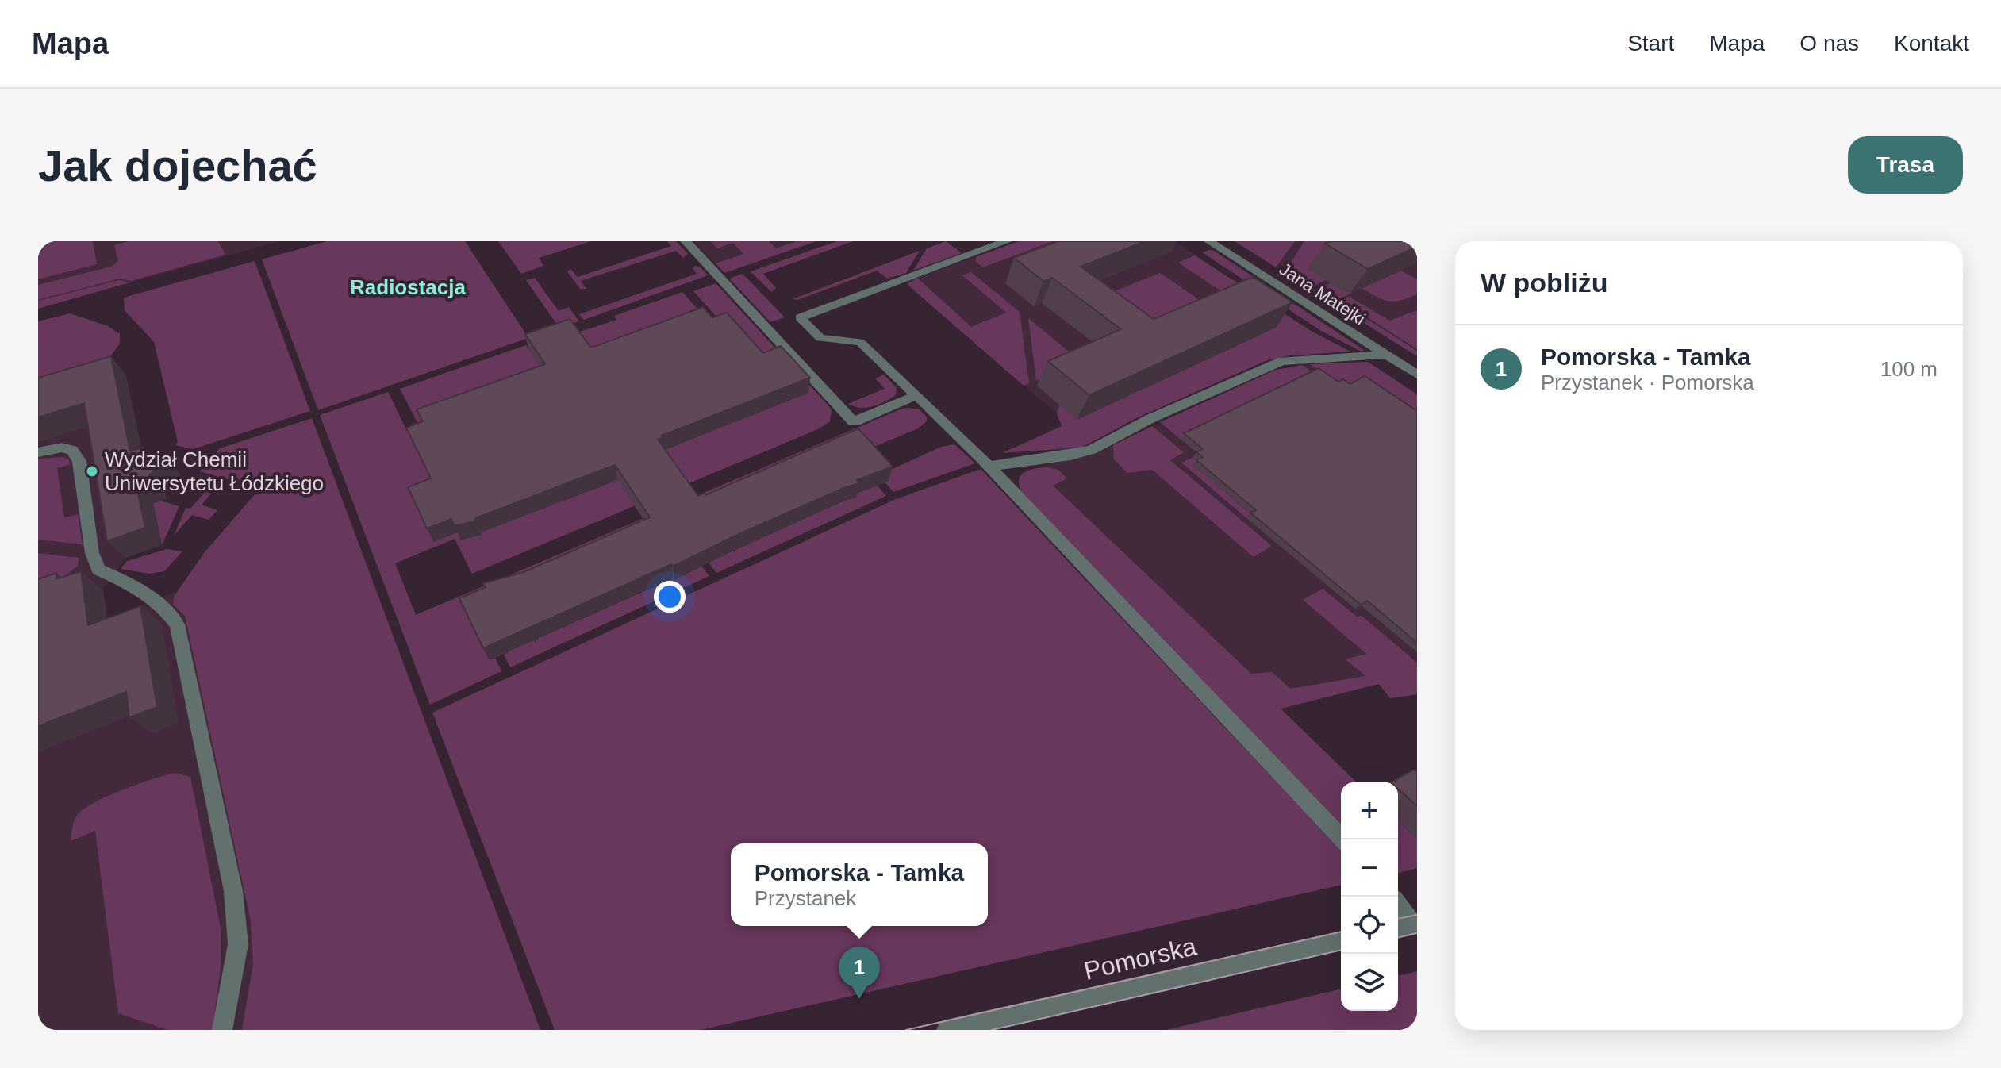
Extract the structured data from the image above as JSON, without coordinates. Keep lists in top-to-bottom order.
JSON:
{
  "streets": {
    "street": ["Jana Matejki", "Pomorska"]
  },
  "districts": ["Radiostacja"],
  "places": ["Wydział Chemii Uniwersytetu Łódzkiego"],
  "page": {
    "header": "Mapa",
    "nav": [
      "Start",
      "Mapa",
      "O nas",
      "Kontakt"
    ],
    "buttons": "Trasa",
    "title": "Jak dojechać",
    "heading": "W pobliżu",
    "list": [
      {
        "mark": "1",
        "name": "Pomorska - Tamka",
        "note": "Przystanek · Pomorska",
        "value": "100 m"
      }
    ],
    "map_buttons": ["+", "−"],
    "popup": ["Pomorska - Tamka", "Przystanek"],
    "pins": "1"
  }
}
